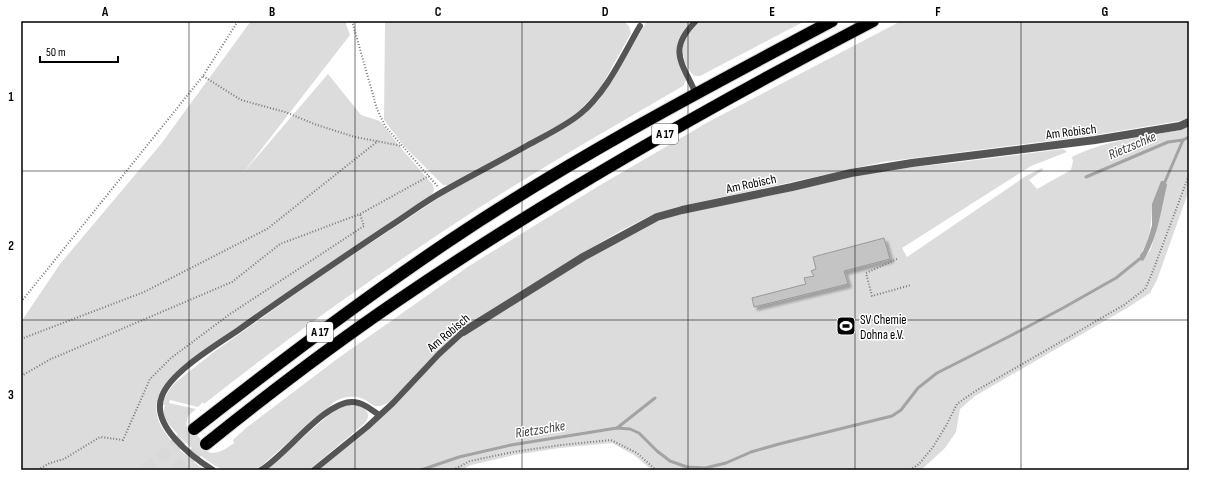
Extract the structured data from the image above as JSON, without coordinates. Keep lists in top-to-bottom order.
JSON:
{
  "streets": {
    "highway": ["A 17"],
    "street": ["Am Robisch"]
  },
  "water": ["Rietzschke"],
  "places": {
    "sports": ["SV Chemie Dohna e.V."]
  },
  "scale_bar": "50 m",
  "grid": {
    "columns": [
      "A",
      "B",
      "C",
      "D",
      "E",
      "F",
      "G"
    ],
    "rows": ["1", "2", "3"]
  }
}
